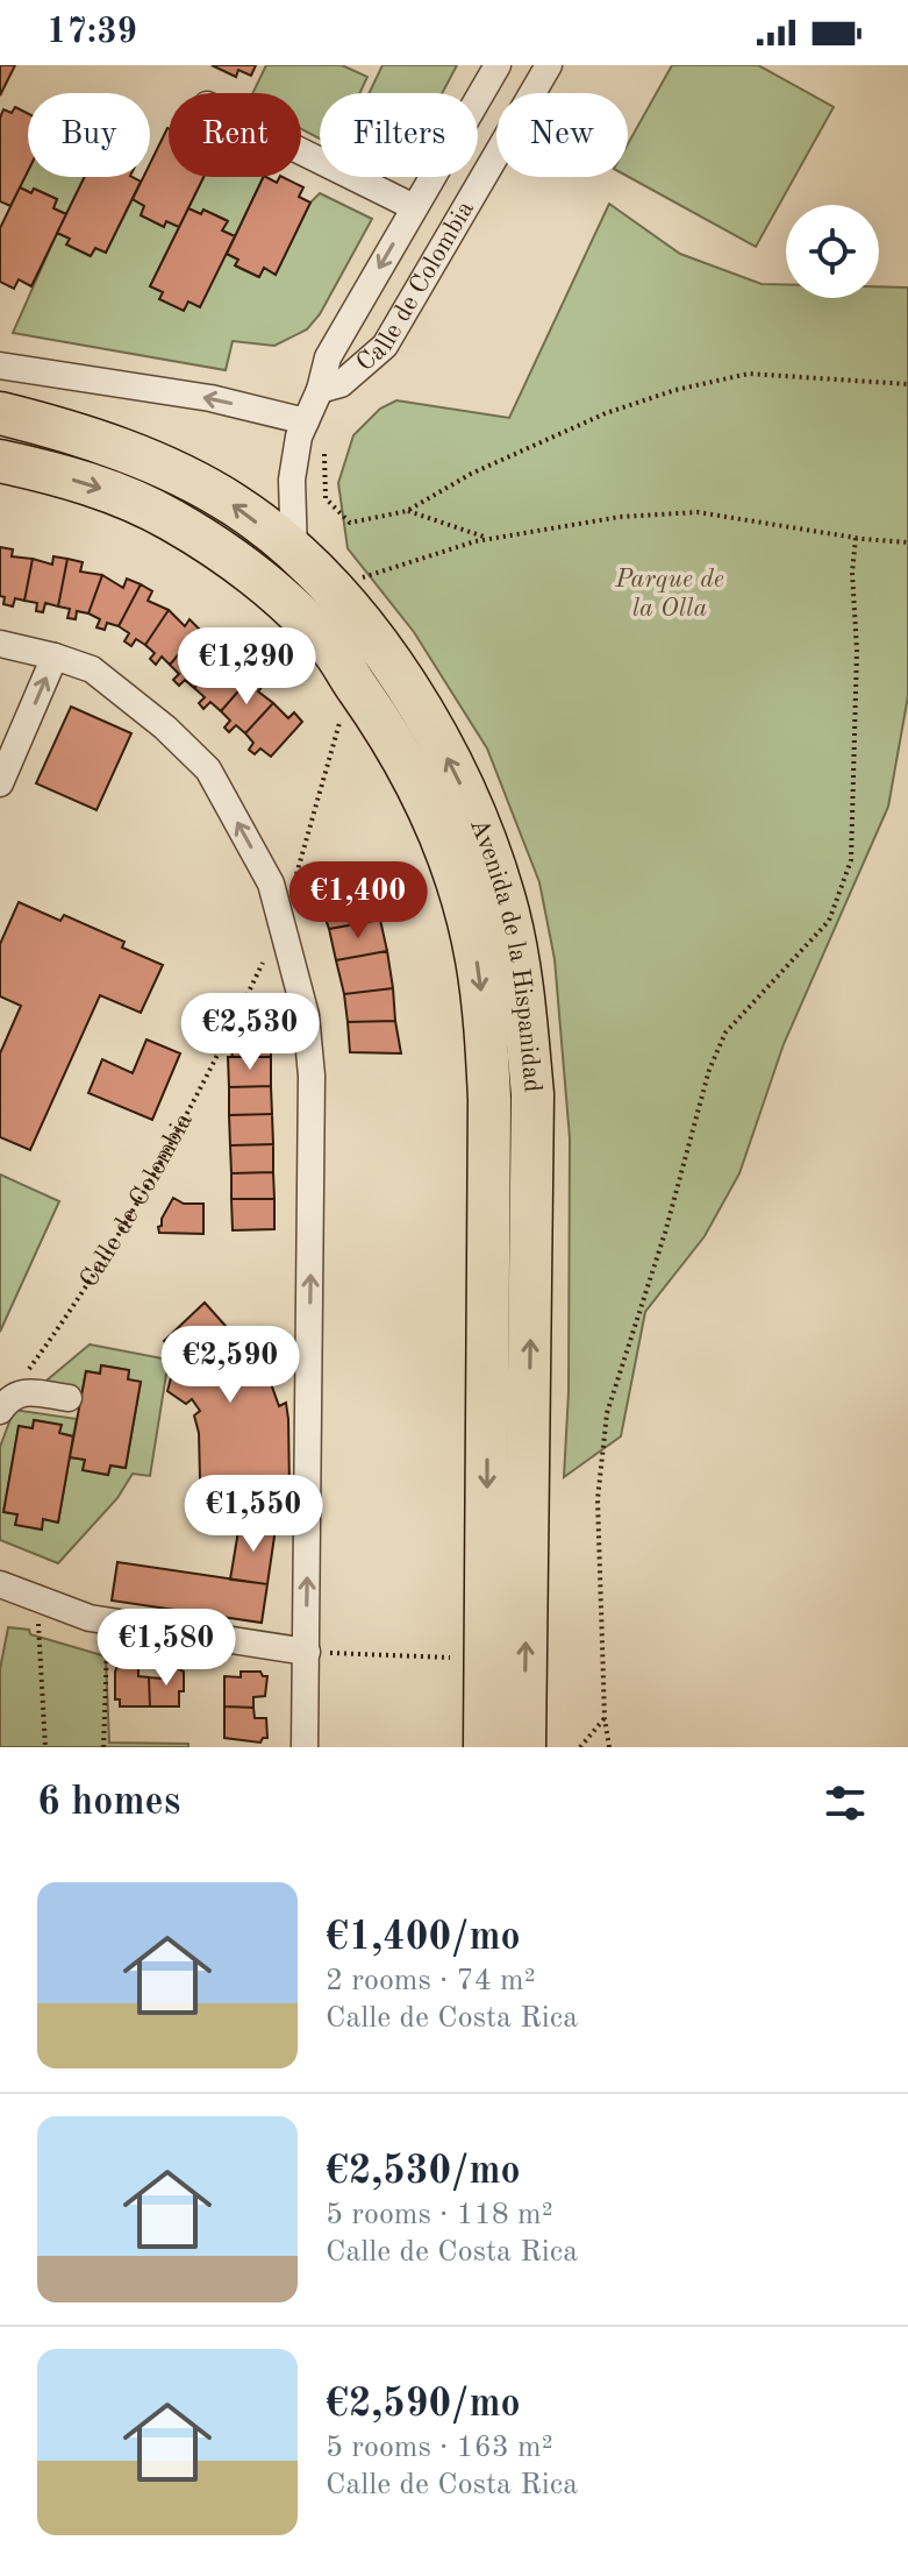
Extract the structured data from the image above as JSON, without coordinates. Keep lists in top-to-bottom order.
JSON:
{
  "streets": {
    "main road": ["Avenida de la Hispanidad"],
    "street": ["Calle de Colombia"]
  },
  "crossings": [
    ["Calle de Colombia", "Avenida de la Hispanidad"]
  ],
  "parks": ["Parque de la Olla"],
  "page": {
    "status": "17:39",
    "chip": [
      "Buy",
      "Rent",
      "Filters",
      "New"
    ],
    "price": [
      "€1,290",
      "€1,400",
      "€2,530",
      "€2,590",
      "€1,550",
      "€1,580"
    ],
    "heading": "6 homes",
    "list": [
      {
        "name": "€1,400/mo",
        "note": "2 rooms · 74 m² · Calle de Costa Rica"
      },
      {
        "name": "€2,530/mo",
        "note": "5 rooms · 118 m² · Calle de Costa Rica"
      },
      {
        "name": "€2,590/mo",
        "note": "5 rooms · 163 m² · Calle de Costa Rica"
      }
    ]
  }
}
